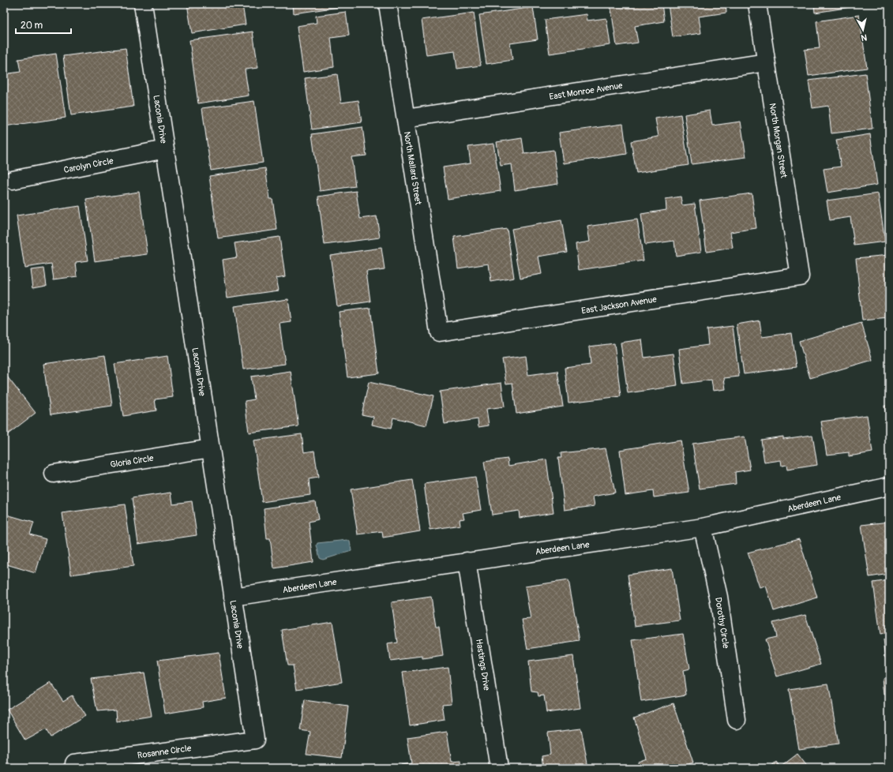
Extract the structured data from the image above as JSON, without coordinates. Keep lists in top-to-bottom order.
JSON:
{
  "streets": {
    "street": [
      "East Monroe Avenue",
      "Laconia Drive",
      "North Morgan Street",
      "Carolyn Circle",
      "North Mallard Street",
      "East Jackson Avenue",
      "Gloria Circle",
      "Aberdeen Lane",
      "Dorothy Circle",
      "Hastings Drive",
      "Rosanne Circle"
    ]
  },
  "crossings": [
    ["East Monroe Avenue", "North Morgan Street"],
    ["East Monroe Avenue", "North Mallard Street"],
    ["Laconia Drive", "Carolyn Circle"],
    ["Laconia Drive", "Gloria Circle"],
    ["Laconia Drive", "Aberdeen Lane"],
    ["Laconia Drive", "Rosanne Circle"],
    ["North Morgan Street", "East Jackson Avenue"],
    ["North Mallard Street", "East Jackson Avenue"],
    ["Aberdeen Lane", "Dorothy Circle"],
    ["Aberdeen Lane", "Hastings Drive"]
  ],
  "scale_bar": "20 m",
  "north": "bottom"
}
